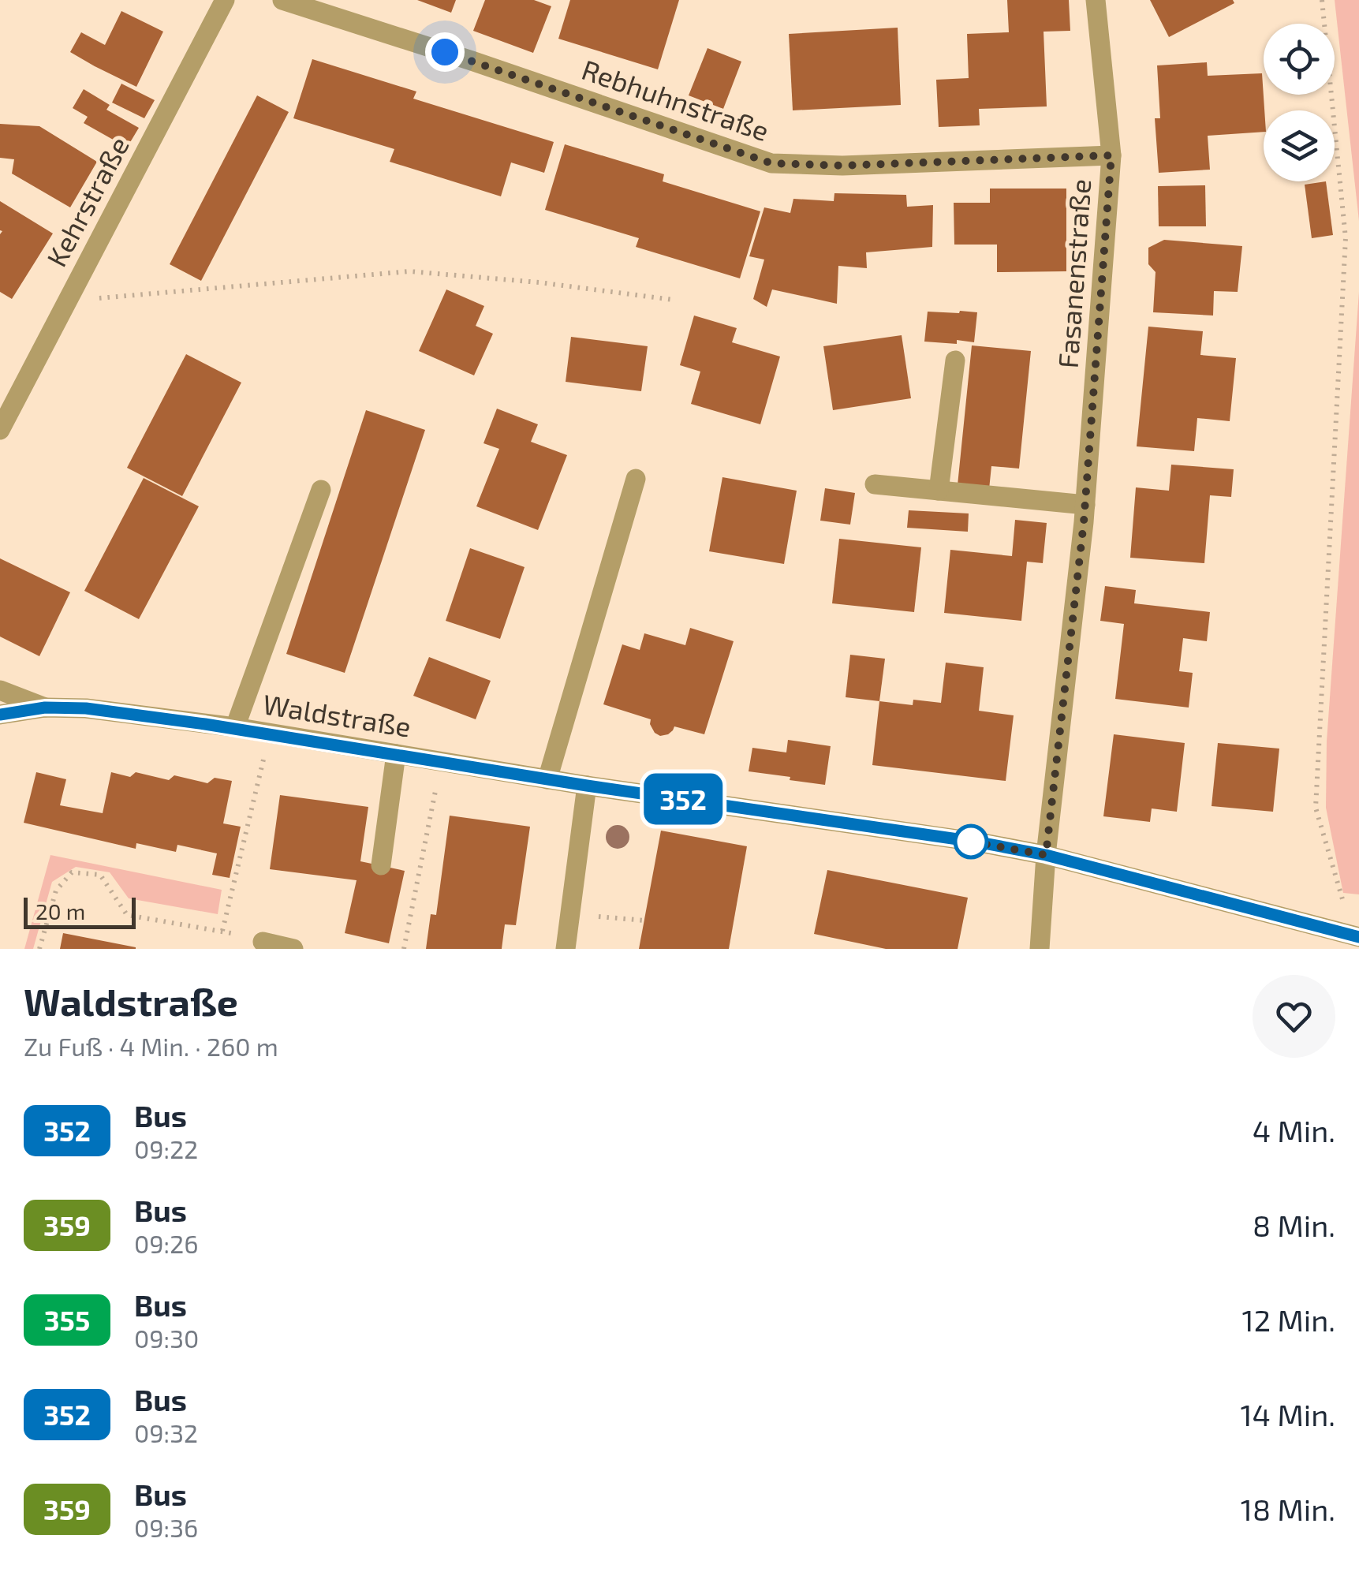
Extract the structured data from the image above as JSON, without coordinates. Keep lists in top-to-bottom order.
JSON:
{
  "streets": {
    "street": [
      "Rebhuhnstraße",
      "Kehrstraße",
      "Fasanenstraße",
      "Waldstraße"
    ]
  },
  "crossings": [
    ["Rebhuhnstraße", "Fasanenstraße"],
    ["Fasanenstraße", "Waldstraße"]
  ],
  "lines": ["bus line 352"],
  "scale_bar": "20 m",
  "page": {
    "on_map": "352",
    "scale": "20 m",
    "heading": ["Waldstraße", "Zu Fuß · 4 Min. · 260 m"],
    "list": [
      {
        "mark": "352",
        "name": "Bus",
        "note": "09:22",
        "value": "4 Min."
      },
      {
        "mark": "359",
        "name": "Bus",
        "note": "09:26",
        "value": "8 Min."
      },
      {
        "mark": "355",
        "name": "Bus",
        "note": "09:30",
        "value": "12 Min."
      },
      {
        "mark": "352",
        "name": "Bus",
        "note": "09:32",
        "value": "14 Min."
      },
      {
        "mark": "359",
        "name": "Bus",
        "note": "09:36",
        "value": "18 Min."
      }
    ]
  }
}
